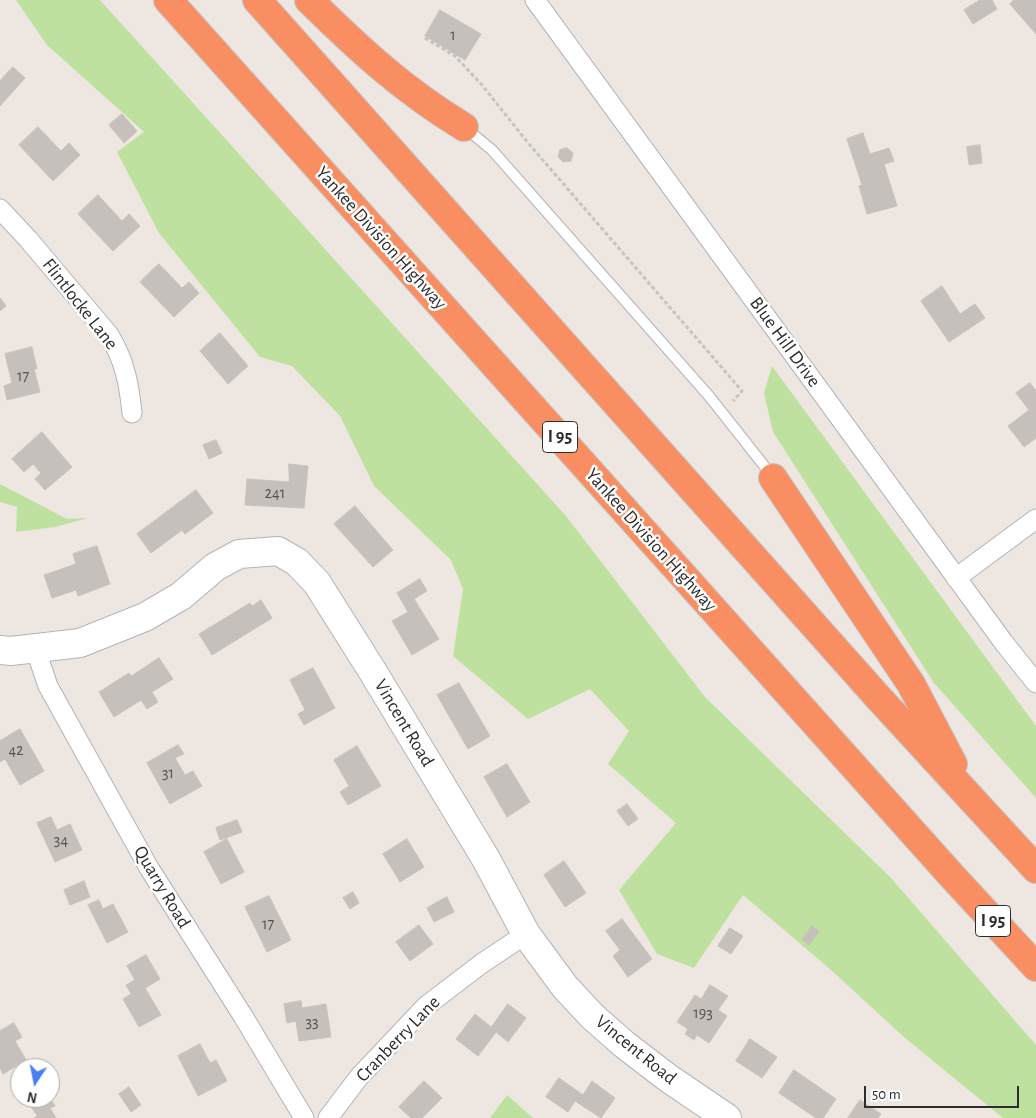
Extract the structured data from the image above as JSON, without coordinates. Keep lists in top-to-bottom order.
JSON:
{
  "streets": {
    "highway": ["Yankee Division Highway", "I 95"],
    "street": [
      "Flintlocke Lane",
      "Blue Hill Drive",
      "Vincent Road",
      "Quarry Road",
      "Cranberry Lane"
    ]
  },
  "crossings": [
    ["Vincent Road", "Quarry Road"],
    ["Vincent Road", "Cranberry Lane"]
  ],
  "house_numbers": [
    "1",
    "17",
    "241",
    "42",
    "31",
    "34",
    "17",
    "193",
    "33"
  ],
  "scale_bar": "50 m",
  "north": "bottom"
}
